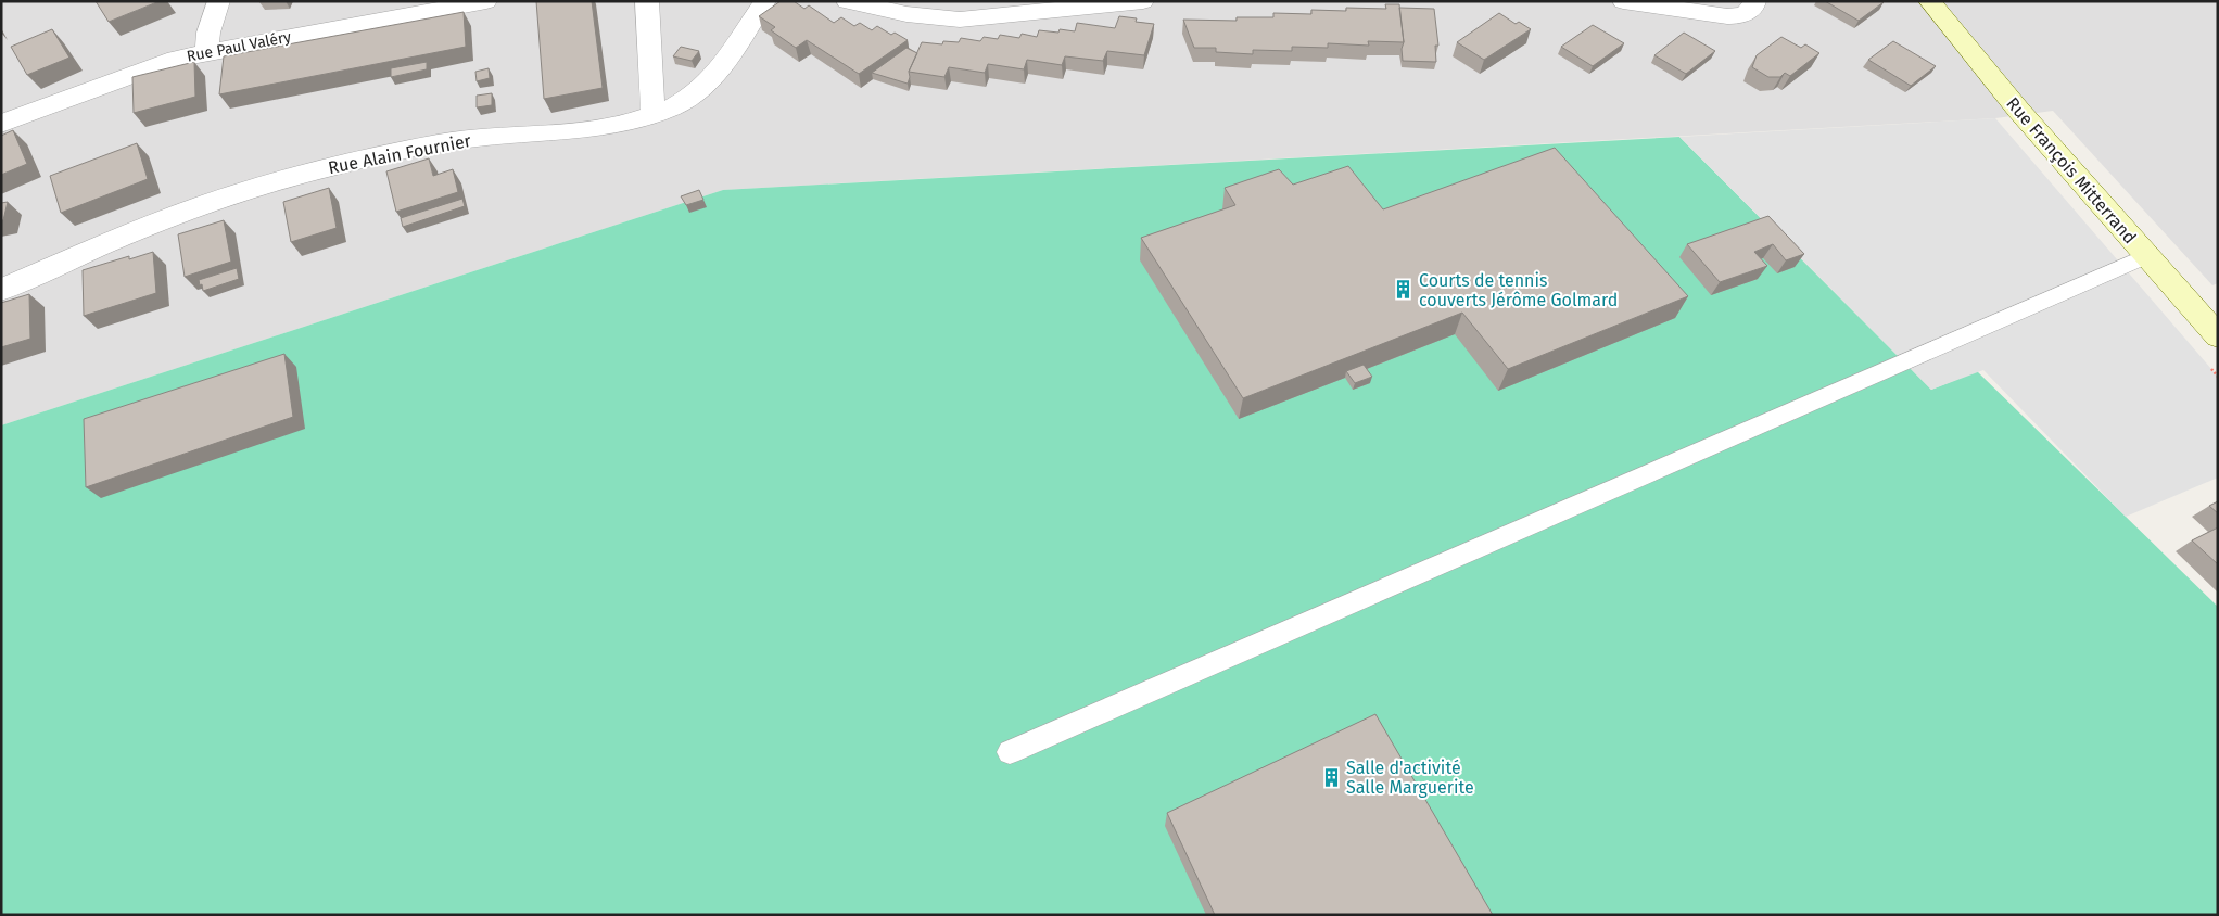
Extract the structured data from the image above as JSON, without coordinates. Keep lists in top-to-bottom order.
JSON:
{
  "streets": {
    "street": ["Rue Paul Valéry", "Rue Alain Fournier", "Rue François Mitterrand"]
  },
  "places": {
    "building": ["Courts de tennis couverts Jérôme Golmard", "Salle d'activité Salle Marguerite"]
  }
}
